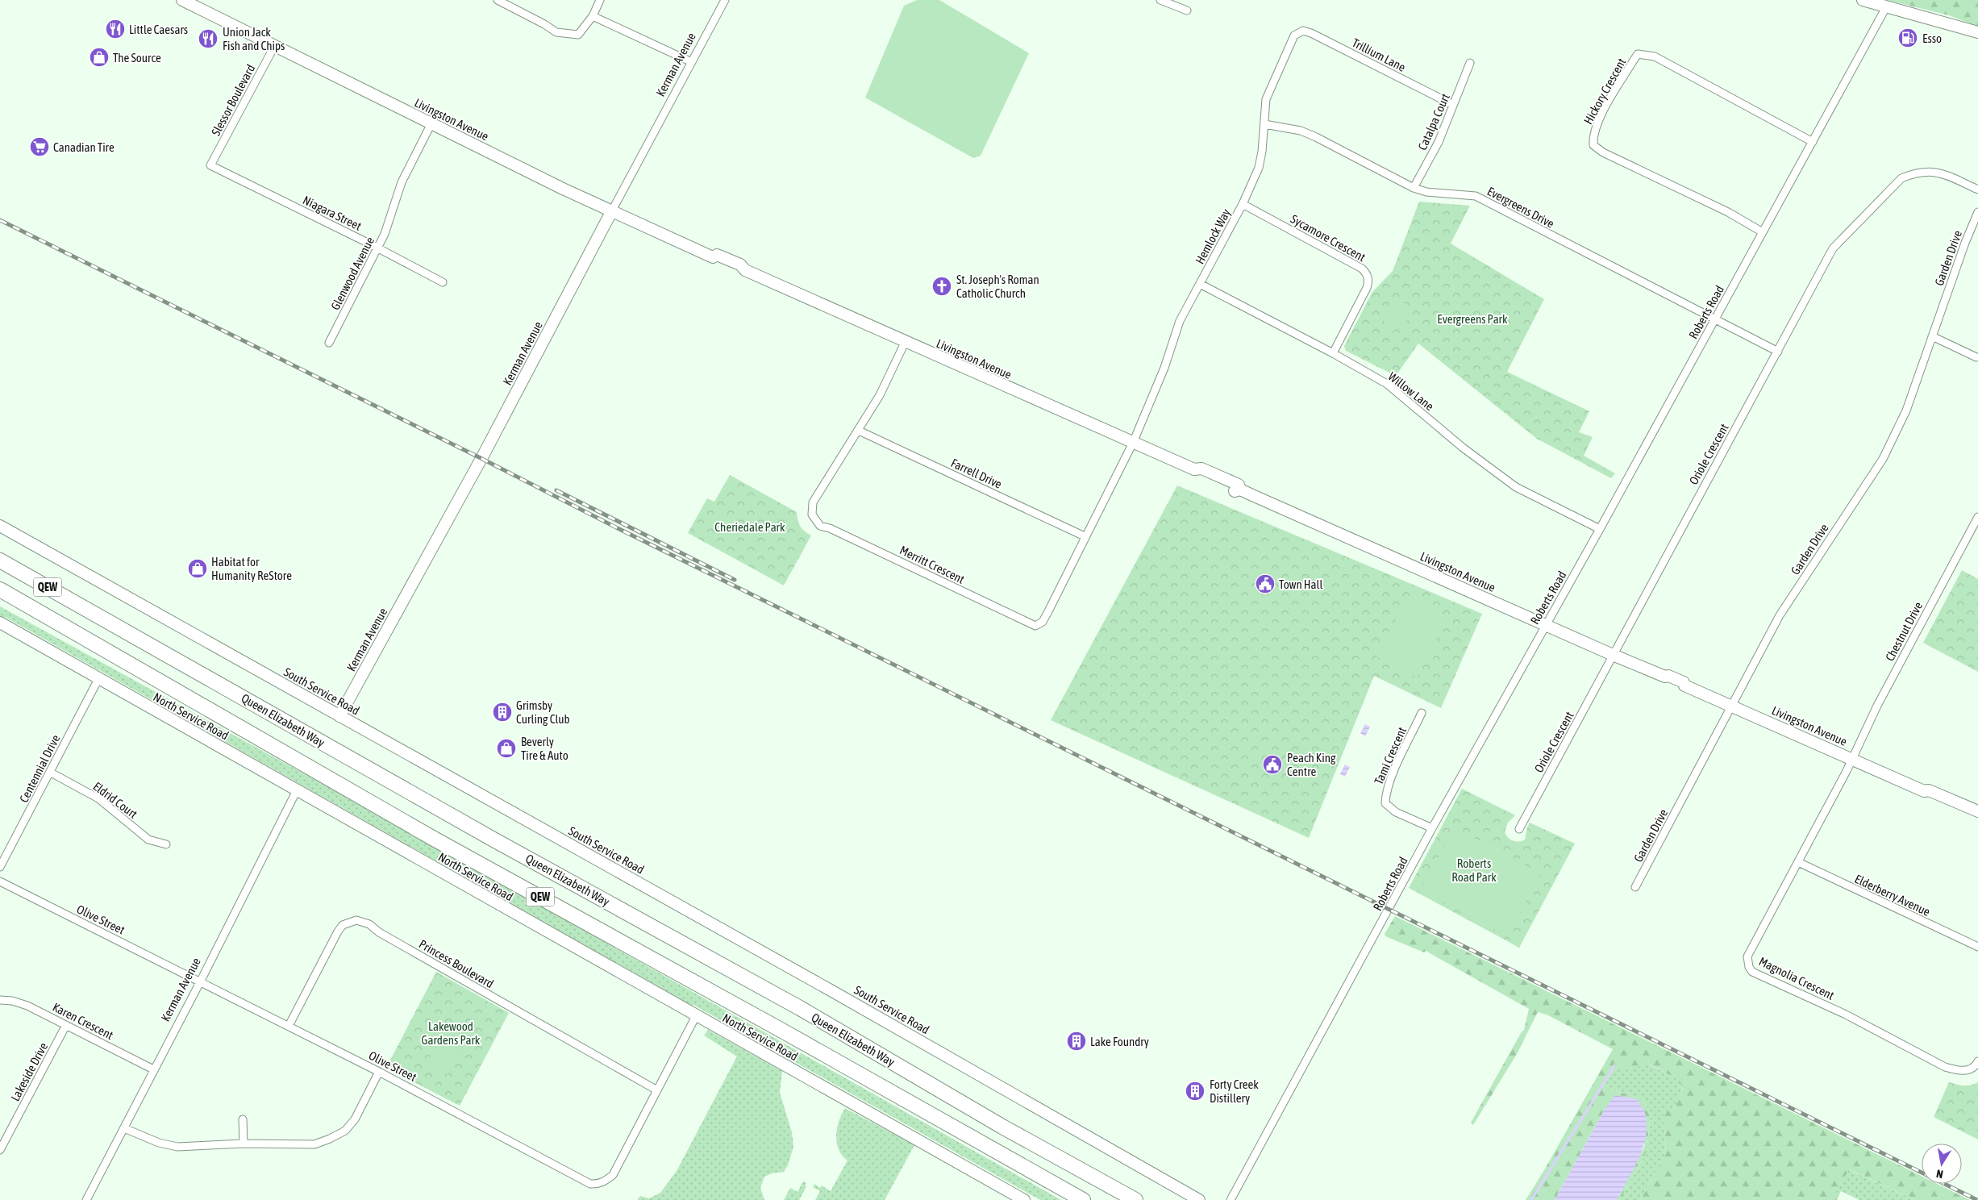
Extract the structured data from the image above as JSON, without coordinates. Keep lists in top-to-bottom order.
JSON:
{
  "streets": {
    "highway": ["QEW", "Queen Elizabeth Way"],
    "street": [
      "Trillium Lane",
      "Kerman Avenue",
      "Hickory Crescent",
      "Slessor Boulevard",
      "Livingston Avenue",
      "Catalpa Court",
      "Evergreens Drive",
      "Niagara Street",
      "Hemlock Way",
      "Sycamore Crescent",
      "Garden Drive",
      "Glenwood Avenue",
      "Roberts Road",
      "Willow Lane",
      "Oriole Crescent",
      "Farrell Drive",
      "Merritt Crescent",
      "Chestnut Drive",
      "South Service Road",
      "North Service Road",
      "Tami Crescent",
      "Centennial Drive",
      "Eldrid Court",
      "Elderberry Avenue",
      "Olive Street",
      "Princess Boulevard",
      "Magnolia Crescent",
      "Karen Crescent",
      "Lakeside Drive"
    ]
  },
  "crossings": [
    ["Trillium Lane", "Catalpa Court"],
    ["Trillium Lane", "Hemlock Way"],
    ["Kerman Avenue", "Livingston Avenue"],
    ["Kerman Avenue", "South Service Road"],
    ["Kerman Avenue", "North Service Road"],
    ["Kerman Avenue", "Olive Street"],
    ["Kerman Avenue", "Karen Crescent"],
    ["Hickory Crescent", "Roberts Road"],
    ["Slessor Boulevard", "Livingston Avenue"],
    ["Slessor Boulevard", "Niagara Street"],
    ["Livingston Avenue", "Hemlock Way"],
    ["Livingston Avenue", "Garden Drive"],
    ["Livingston Avenue", "Glenwood Avenue"],
    ["Livingston Avenue", "Roberts Road"],
    ["Livingston Avenue", "Oriole Crescent"],
    ["Livingston Avenue", "Merritt Crescent"],
    ["Livingston Avenue", "Chestnut Drive"],
    ["Livingston Avenue", "Magnolia Crescent"],
    ["Catalpa Court", "Evergreens Drive"],
    ["Evergreens Drive", "Hemlock Way"],
    ["Evergreens Drive", "Roberts Road"],
    ["Evergreens Drive", "Oriole Crescent"],
    ["Niagara Street", "Glenwood Avenue"],
    ["Hemlock Way", "Sycamore Crescent"],
    ["Hemlock Way", "Willow Lane"],
    ["Hemlock Way", "Merritt Crescent"],
    ["Sycamore Crescent", "Willow Lane"],
    ["Roberts Road", "Willow Lane"],
    ["Roberts Road", "Tami Crescent"],
    ["Farrell Drive", "Merritt Crescent"],
    ["Chestnut Drive", "Magnolia Crescent"],
    ["North Service Road", "Centennial Drive"],
    ["North Service Road", "Olive Street"],
    ["Centennial Drive", "Eldrid Court"],
    ["Elderberry Avenue", "Magnolia Crescent"],
    ["Olive Street", "Princess Boulevard"],
    ["Karen Crescent", "Lakeside Drive"]
  ],
  "parks": [
    "Evergreens Park",
    "Cheriedale Park",
    "Roberts Road Park",
    "Lakewood Gardens Park"
  ],
  "places": {
    "restaurant": ["Little Caesars", "Union Jack Fish and Chips"],
    "fuel station": ["Esso"],
    "shop": ["The Source", "Habitat for Humanity ReStore", "Beverly Tire & Auto"],
    "supermarket": ["Canadian Tire"],
    "church": ["St. Joseph's Roman Catholic Church"],
    "public building": ["Town Hall", "Peach King Centre"],
    "building": ["Grimsby Curling Club", "Lake Foundry", "Forty Creek Distillery"]
  },
  "north": "bottom"
}
